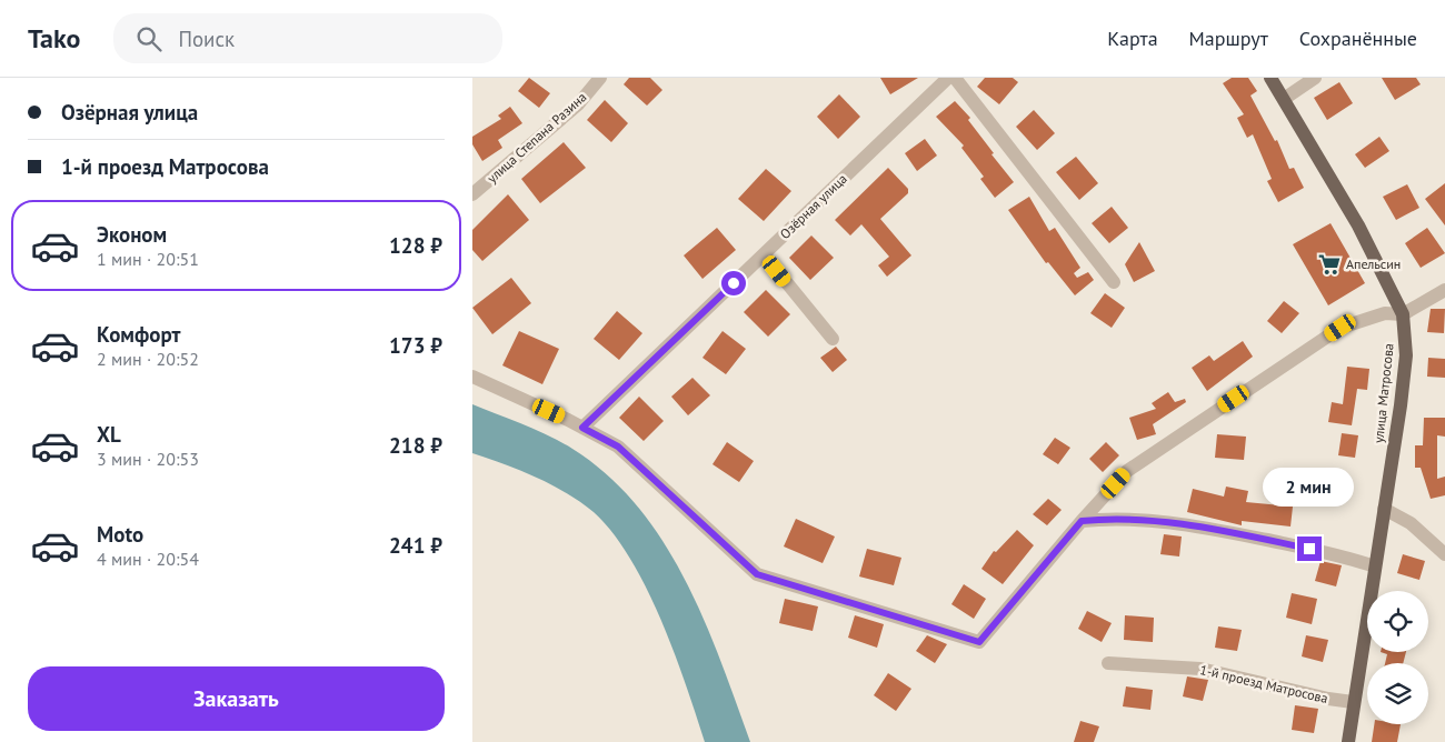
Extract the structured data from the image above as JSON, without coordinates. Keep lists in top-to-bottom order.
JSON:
{
  "streets": {
    "main road": ["улица Матросова"],
    "street": ["улица Степана Разина", "Озёрная улица", "1-й проезд Матросова"]
  },
  "crossings": [
    ["улица Матросова", "1-й проезд Матросова"]
  ],
  "places": {
    "supermarket": ["Апельсин"]
  },
  "page": {
    "header": "Tako",
    "search": "Поиск",
    "nav": ["Карта", "Маршрут", "Сохранённые"],
    "banner": ["Озёрная улица", "1-й проезд Матросова"],
    "list": [
      {
        "name": "Эконом",
        "note": "1 мин · 20:51",
        "value": "128 ₽"
      },
      {
        "name": "Комфорт",
        "note": "2 мин · 20:52",
        "value": "173 ₽"
      },
      {
        "name": "XL",
        "note": "3 мин · 20:53",
        "value": "218 ₽"
      },
      {
        "name": "Moto",
        "note": "4 мин · 20:54",
        "value": "241 ₽"
      }
    ],
    "bubble": "2 мин",
    "buttons": "Заказать"
  }
}
